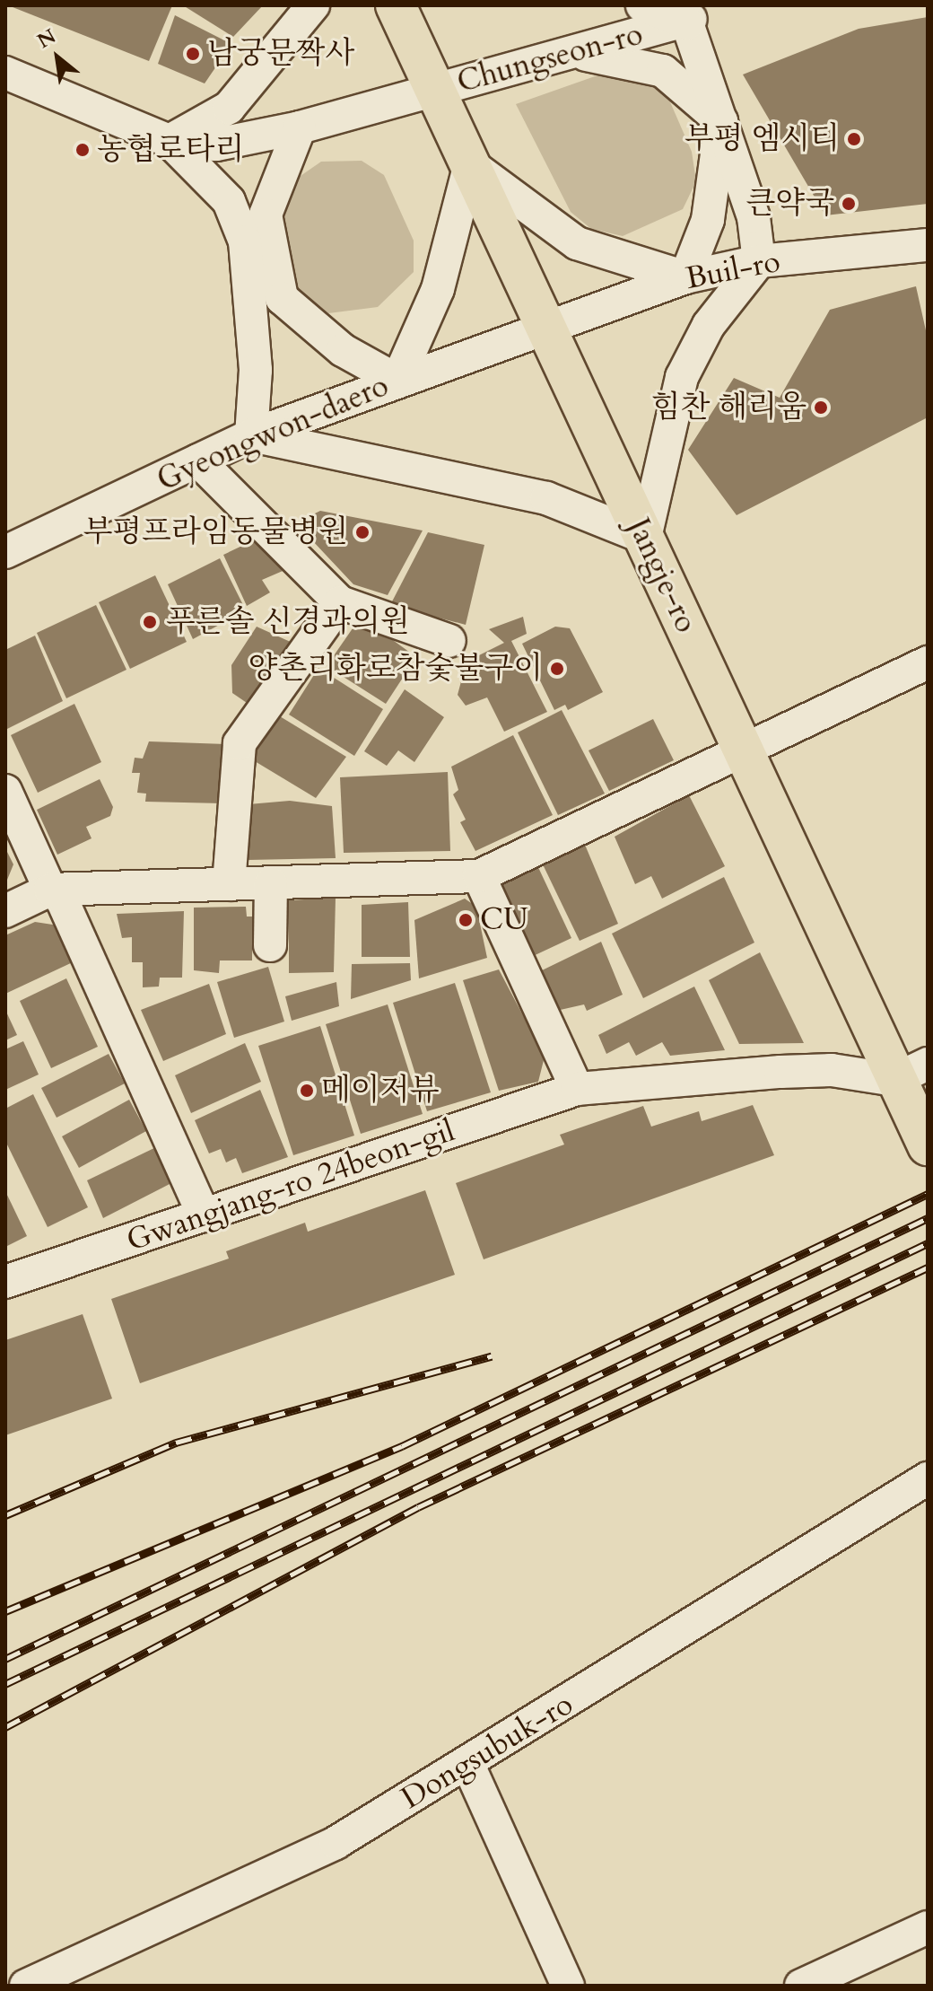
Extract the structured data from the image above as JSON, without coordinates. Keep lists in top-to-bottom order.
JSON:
{
  "streets": {
    "main road": ["Jangje-ro"],
    "street": [
      "Chungseon-ro",
      "Buil-ro",
      "Gyeongwon-daero",
      "Gwangjang-ro 24beon-gil",
      "Dongsubuk-ro"
    ]
  },
  "crossings": [
    ["Chungseon-ro", "Jangje-ro"],
    ["Buil-ro", "Gyeongwon-daero"],
    ["Buil-ro", "Jangje-ro"],
    ["Gyeongwon-daero", "Jangje-ro"],
    ["Jangje-ro", "Gwangjang-ro 24beon-gil"]
  ],
  "places": [
    "남궁문짝사",
    "부평 엠시티",
    "농협로타리",
    "큰약국",
    "힘찬 해리움",
    "부평프라임동물병원",
    "푸른솔 신경과의원",
    "양촌리화로참숯불구이",
    "CU",
    "메이저뷰"
  ],
  "north": "top left"
}
